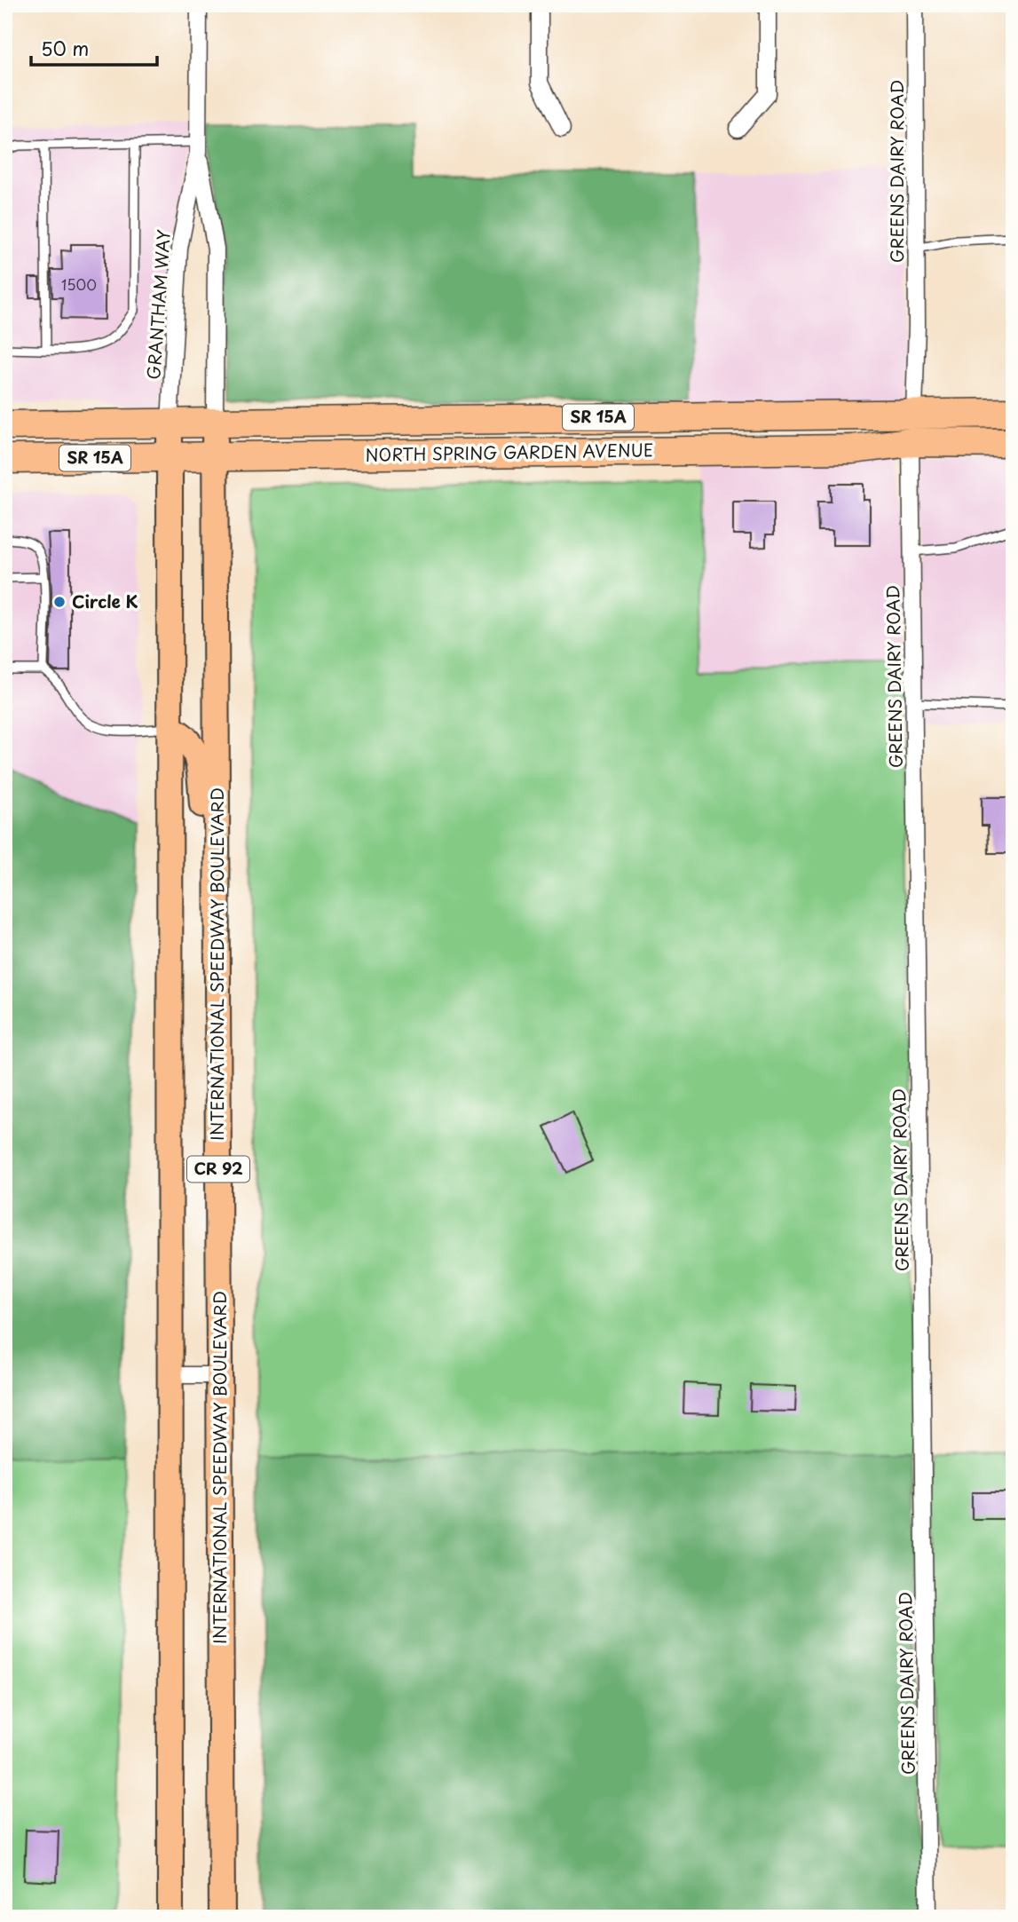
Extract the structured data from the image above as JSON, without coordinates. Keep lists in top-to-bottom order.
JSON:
{
  "streets": {
    "highway": ["SR 15A", "NORTH SPRING GARDEN AVENUE"],
    "main road": ["INTERNATIONAL SPEEDWAY BOULEVARD", "CR 92"],
    "street": ["GREENS DAIRY ROAD", "GRANTHAM WAY"]
  },
  "crossings": [
    ["GREENS DAIRY ROAD", "NORTH SPRING GARDEN AVENUE"],
    ["GRANTHAM WAY", "NORTH SPRING GARDEN AVENUE"],
    ["GRANTHAM WAY", "INTERNATIONAL SPEEDWAY BOULEVARD"],
    ["GRANTHAM WAY", "CR 92"],
    ["NORTH SPRING GARDEN AVENUE", "INTERNATIONAL SPEEDWAY BOULEVARD"],
    ["NORTH SPRING GARDEN AVENUE", "CR 92"]
  ],
  "places": ["Circle K"],
  "house_numbers": ["1500"],
  "scale_bar": "50 m"
}
